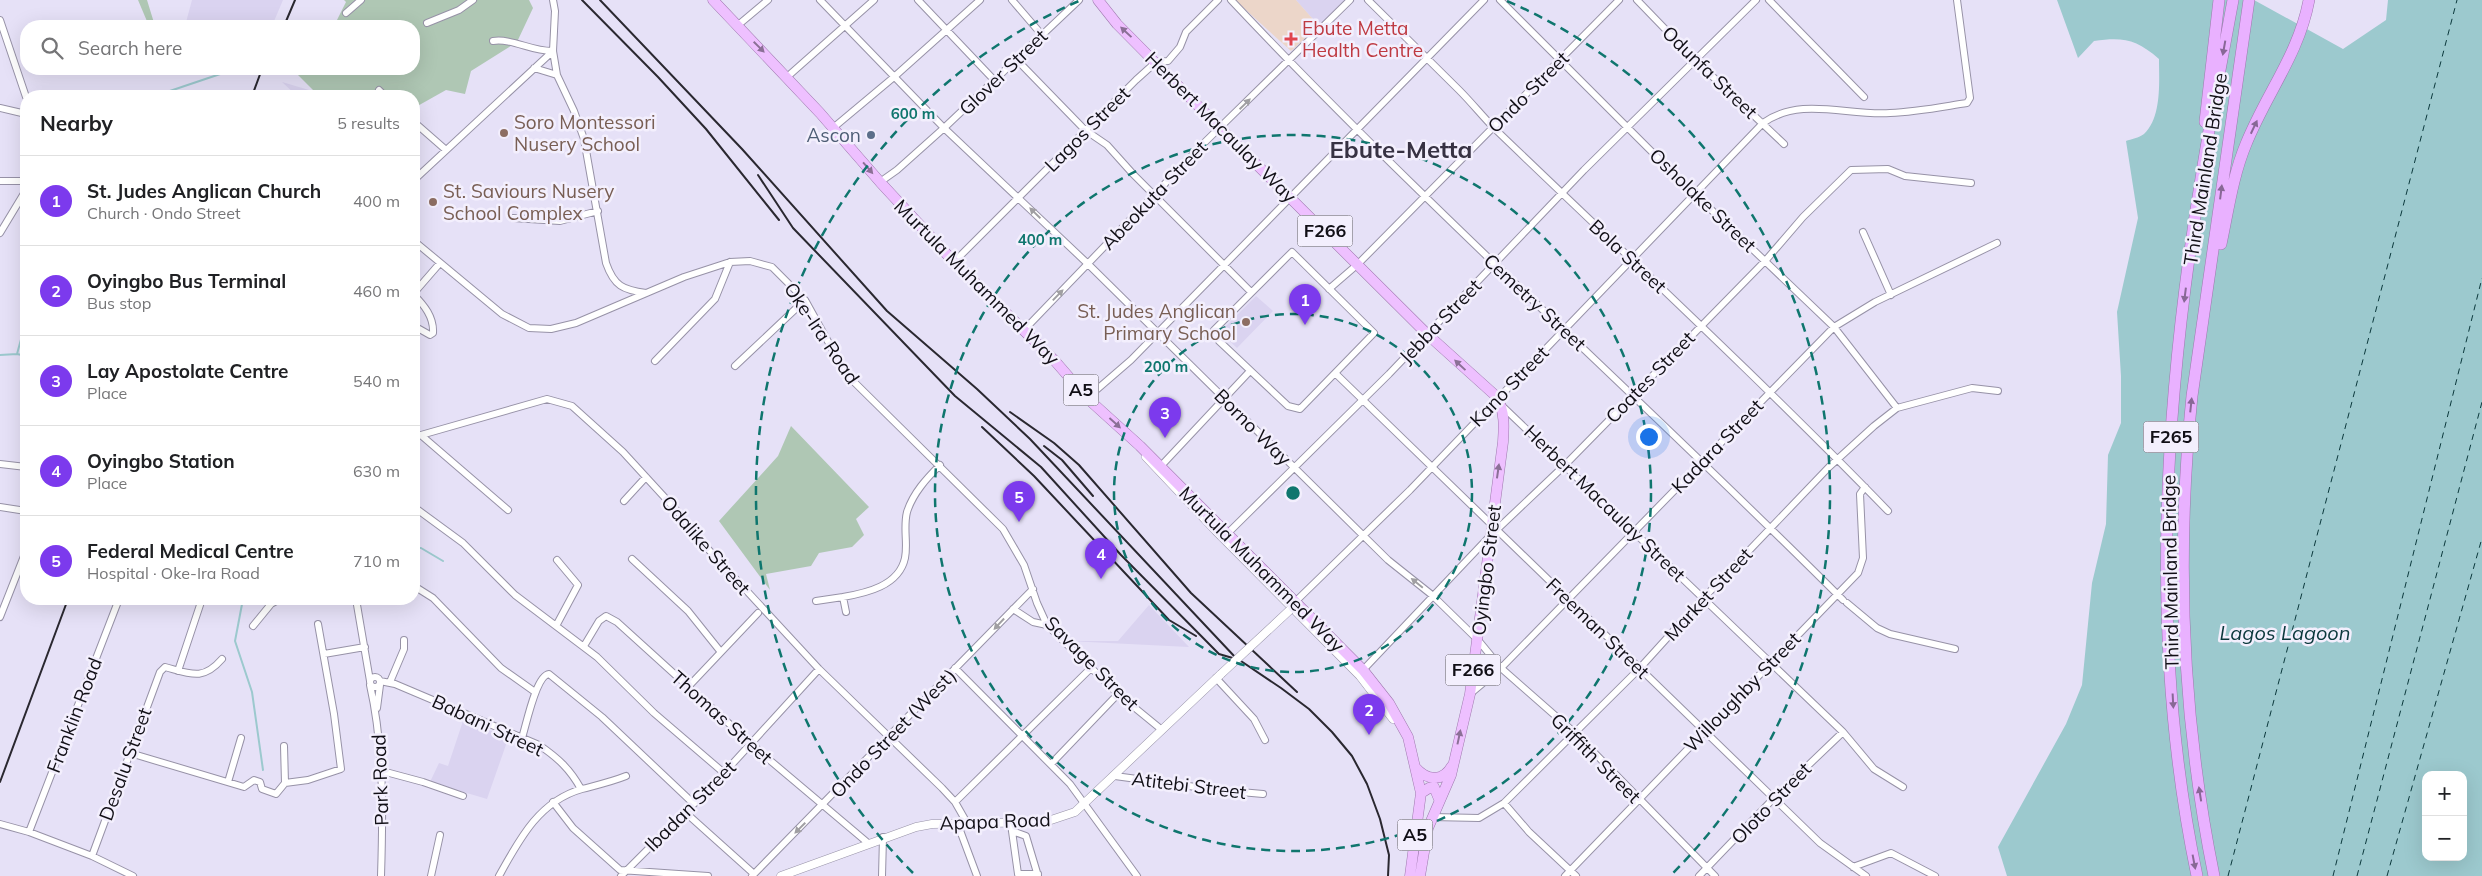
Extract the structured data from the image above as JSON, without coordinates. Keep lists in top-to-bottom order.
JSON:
{
  "streets": {
    "highway": [
      "Herbert Macaulay Way",
      "Third Mainland Bridge",
      "F266",
      "Murtula Muhammed Way",
      "A5",
      "F265",
      "Oyingbo Street"
    ],
    "street": [
      "Glover Street",
      "Odunfa Street",
      "Ondo Street",
      "Lagos Street",
      "Abeokuta Street",
      "Osholake Street",
      "Bola Street",
      "Cemetry Street",
      "Jebba Street",
      "Oke-Ira Road",
      "Coates Street",
      "Kano Street",
      "Borno Way",
      "Kadara Street",
      "Herbert Macaulay Street",
      "Odalike Street",
      "Market Street",
      "Freeman Street",
      "Savage Street",
      "Willoughby Street",
      "Franklin Road",
      "Thomas Street",
      "Babani Street",
      "Ondo Street (West)",
      "Griffith Street",
      "Desalu Street",
      "Park Road",
      "Atitebi Street",
      "Oloto Street",
      "Ibadan Street",
      "Apapa Road"
    ]
  },
  "crossings": [
    ["Glover Street", "Murtula Muhammed Way"],
    ["Glover Street", "Borno Way"],
    ["Odunfa Street", "Jebba Street"],
    ["Odunfa Street", "Kano Street"],
    ["Ondo Street", "Herbert Macaulay Way"],
    ["Ondo Street", "Osholake Street"],
    ["Ondo Street", "Bola Street"],
    ["Ondo Street", "Cemetry Street"],
    ["Herbert Macaulay Way", "Lagos Street"],
    ["Herbert Macaulay Way", "Abeokuta Street"],
    ["Herbert Macaulay Way", "Jebba Street"],
    ["Herbert Macaulay Way", "Kano Street"],
    ["Herbert Macaulay Way", "Herbert Macaulay Street"],
    ["Herbert Macaulay Way", "Oyingbo Street"],
    ["Lagos Street", "Murtula Muhammed Way"],
    ["Lagos Street", "Borno Way"],
    ["Abeokuta Street", "Murtula Muhammed Way"],
    ["Abeokuta Street", "Cemetry Street"],
    ["Abeokuta Street", "Borno Way"],
    ["Osholake Street", "Jebba Street"],
    ["Osholake Street", "Coates Street"],
    ["Osholake Street", "Kano Street"],
    ["Osholake Street", "Kadara Street"],
    ["Osholake Street", "Market Street"],
    ["Bola Street", "Jebba Street"],
    ["Bola Street", "Coates Street"],
    ["Bola Street", "Kano Street"],
    ["Bola Street", "Kadara Street"],
    ["Bola Street", "Market Street"],
    ["Bola Street", "Willoughby Street"],
    ["Murtula Muhammed Way", "Jebba Street"],
    ["Murtula Muhammed Way", "Coates Street"],
    ["Murtula Muhammed Way", "Kano Street"],
    ["Murtula Muhammed Way", "A5"],
    ["Murtula Muhammed Way", "Apapa Road"],
    ["Cemetry Street", "Jebba Street"],
    ["Cemetry Street", "Coates Street"],
    ["Cemetry Street", "Kano Street"],
    ["Cemetry Street", "Kadara Street"],
    ["Cemetry Street", "Market Street"],
    ["Cemetry Street", "Willoughby Street"],
    ["Jebba Street", "Borno Way"],
    ["Jebba Street", "Freeman Street"],
    ["Oke-Ira Road", "Savage Street"],
    ["Oke-Ira Road", "Ondo Street (West)"],
    ["Coates Street", "Borno Way"],
    ["Coates Street", "Herbert Macaulay Street"],
    ["Coates Street", "Oyingbo Street"],
    ["Coates Street", "Freeman Street"],
    ["Kano Street", "Borno Way"],
    ["Kano Street", "Herbert Macaulay Street"],
    ["Kano Street", "Oyingbo Street"],
    ["Kano Street", "Freeman Street"],
    ["Kano Street", "Apapa Road"],
    ["A5", "Oyingbo Street"],
    ["A5", "Market Street"],
    ["Borno Way", "Oyingbo Street"],
    ["Borno Way", "Griffith Street"],
    ["Kadara Street", "Herbert Macaulay Street"],
    ["Kadara Street", "Oyingbo Street"],
    ["Kadara Street", "Freeman Street"],
    ["Kadara Street", "Griffith Street"],
    ["Herbert Macaulay Street", "Oyingbo Street"],
    ["Herbert Macaulay Street", "Market Street"],
    ["Herbert Macaulay Street", "Willoughby Street"],
    ["Herbert Macaulay Street", "Oloto Street"],
    ["Odalike Street", "Ondo Street (West)"],
    ["Odalike Street", "Ibadan Street"],
    ["Odalike Street", "Apapa Road"],
    ["Oyingbo Street", "Freeman Street"],
    ["Oyingbo Street", "Griffith Street"],
    ["Market Street", "Freeman Street"],
    ["Market Street", "Griffith Street"],
    ["Freeman Street", "Willoughby Street"],
    ["Freeman Street", "Oloto Street"],
    ["Savage Street", "Ondo Street (West)"],
    ["Savage Street", "Apapa Road"],
    ["Willoughby Street", "Griffith Street"],
    ["Thomas Street", "Ondo Street (West)"],
    ["Thomas Street", "Ibadan Street"],
    ["Thomas Street", "Apapa Road"],
    ["Babani Street", "Park Road"],
    ["Griffith Street", "Oloto Street"],
    ["Atitebi Street", "Apapa Road"]
  ],
  "one_way": ["Abeokuta Street", "Oyingbo Street", "Ondo Street (West)"],
  "districts": ["Ebute-Metta"],
  "water": ["Lagos Lagoon"],
  "places": {
    "health": ["Ebute Metta Health Centre"],
    "other": [
      "Soro Montessori Nusery School",
      "Ascon",
      "St. Saviours Nusery School Complex",
      "St. Judes Anglican Primary School"
    ]
  },
  "page": {
    "search": "Search here",
    "heading": ["Nearby", "5 results"],
    "list": [
      {
        "mark": "1",
        "name": "St. Judes Anglican Church",
        "note": "Church · Ondo Street",
        "value": "400 m"
      },
      {
        "mark": "2",
        "name": "Oyingbo Bus Terminal",
        "note": "Bus stop",
        "value": "460 m"
      },
      {
        "mark": "3",
        "name": "Lay Apostolate Centre",
        "note": "Place",
        "value": "540 m"
      },
      {
        "mark": "4",
        "name": "Oyingbo Station",
        "note": "Place",
        "value": "630 m"
      },
      {
        "mark": "5",
        "name": "Federal Medical Centre",
        "note": "Hospital · Oke-Ira Road",
        "value": "710 m"
      }
    ],
    "pins": [
      "1",
      "3",
      "5",
      "4",
      "2"
    ],
    "map_buttons": ["+", "−"]
  },
  "rings": ["600 m", "400 m", "200 m"]
}
